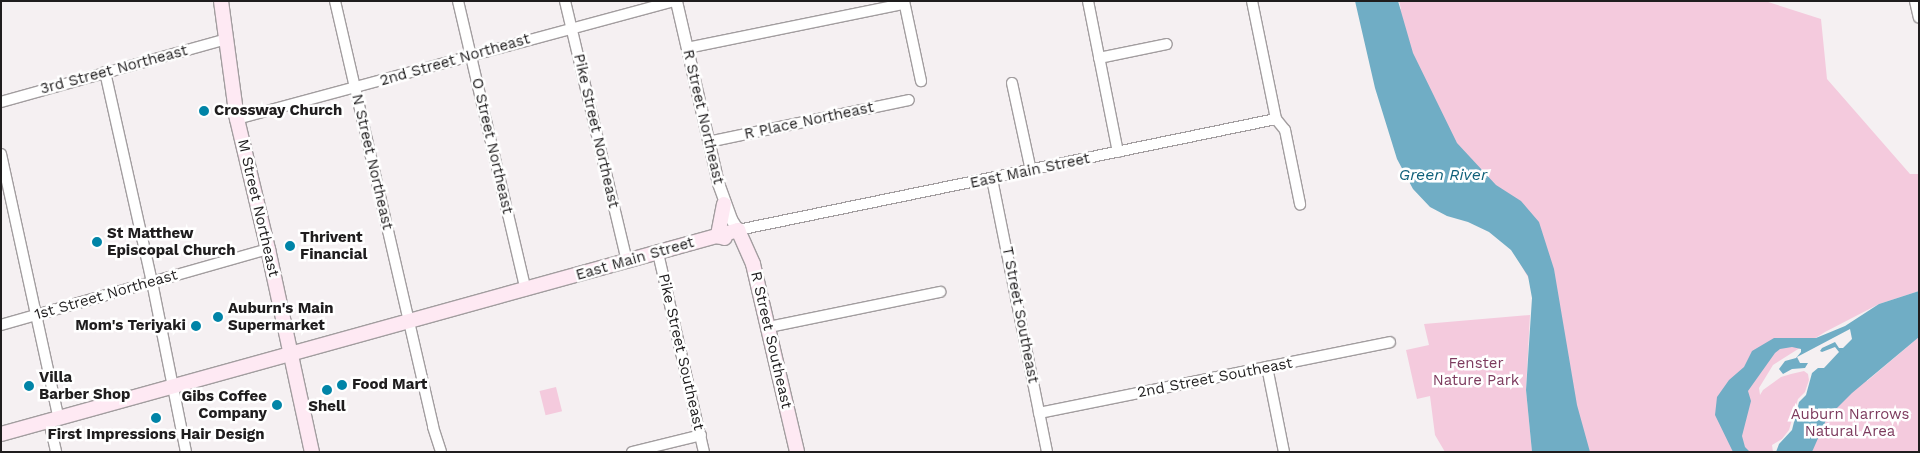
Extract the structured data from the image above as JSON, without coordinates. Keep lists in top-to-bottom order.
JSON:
{
  "streets": {
    "main road": ["East Main Street", "M Street Northeast", "R Street Southeast"],
    "street": [
      "2nd Street Northeast",
      "3rd Street Northeast",
      "R Street Northeast",
      "R Place Northeast",
      "Pike Street Northeast",
      "O Street Northeast",
      "N Street Northeast",
      "1st Street Northeast",
      "T Street Southeast",
      "Pike Street Southeast",
      "2nd Street Southeast"
    ]
  },
  "crossings": [
    ["2nd Street Northeast", "R Street Northeast"],
    ["2nd Street Northeast", "Pike Street Northeast"],
    ["2nd Street Northeast", "O Street Northeast"],
    ["2nd Street Northeast", "N Street Northeast"],
    ["2nd Street Northeast", "M Street Northeast"],
    ["3rd Street Northeast", "M Street Northeast"],
    ["R Street Northeast", "R Place Northeast"],
    ["R Street Northeast", "East Main Street"],
    ["R Street Northeast", "R Street Southeast"],
    ["Pike Street Northeast", "East Main Street"],
    ["O Street Northeast", "East Main Street"],
    ["N Street Northeast", "East Main Street"],
    ["East Main Street", "M Street Northeast"],
    ["East Main Street", "T Street Southeast"],
    ["East Main Street", "R Street Southeast"],
    ["East Main Street", "Pike Street Southeast"],
    ["M Street Northeast", "1st Street Northeast"],
    ["T Street Southeast", "2nd Street Southeast"]
  ],
  "water": ["Green River"],
  "parks": ["Fenster Nature Park", "Auburn Narrows Natural Area"],
  "places": [
    "Crossway Church",
    "St Matthew Episcopal Church",
    "Thrivent Financial",
    "Auburn's Main Supermarket",
    "Mom's Teriyaki",
    "Food Mart",
    "Villa Barber Shop",
    "Shell",
    "Gibs Coffee Company",
    "First Impressions Hair Design"
  ]
}
